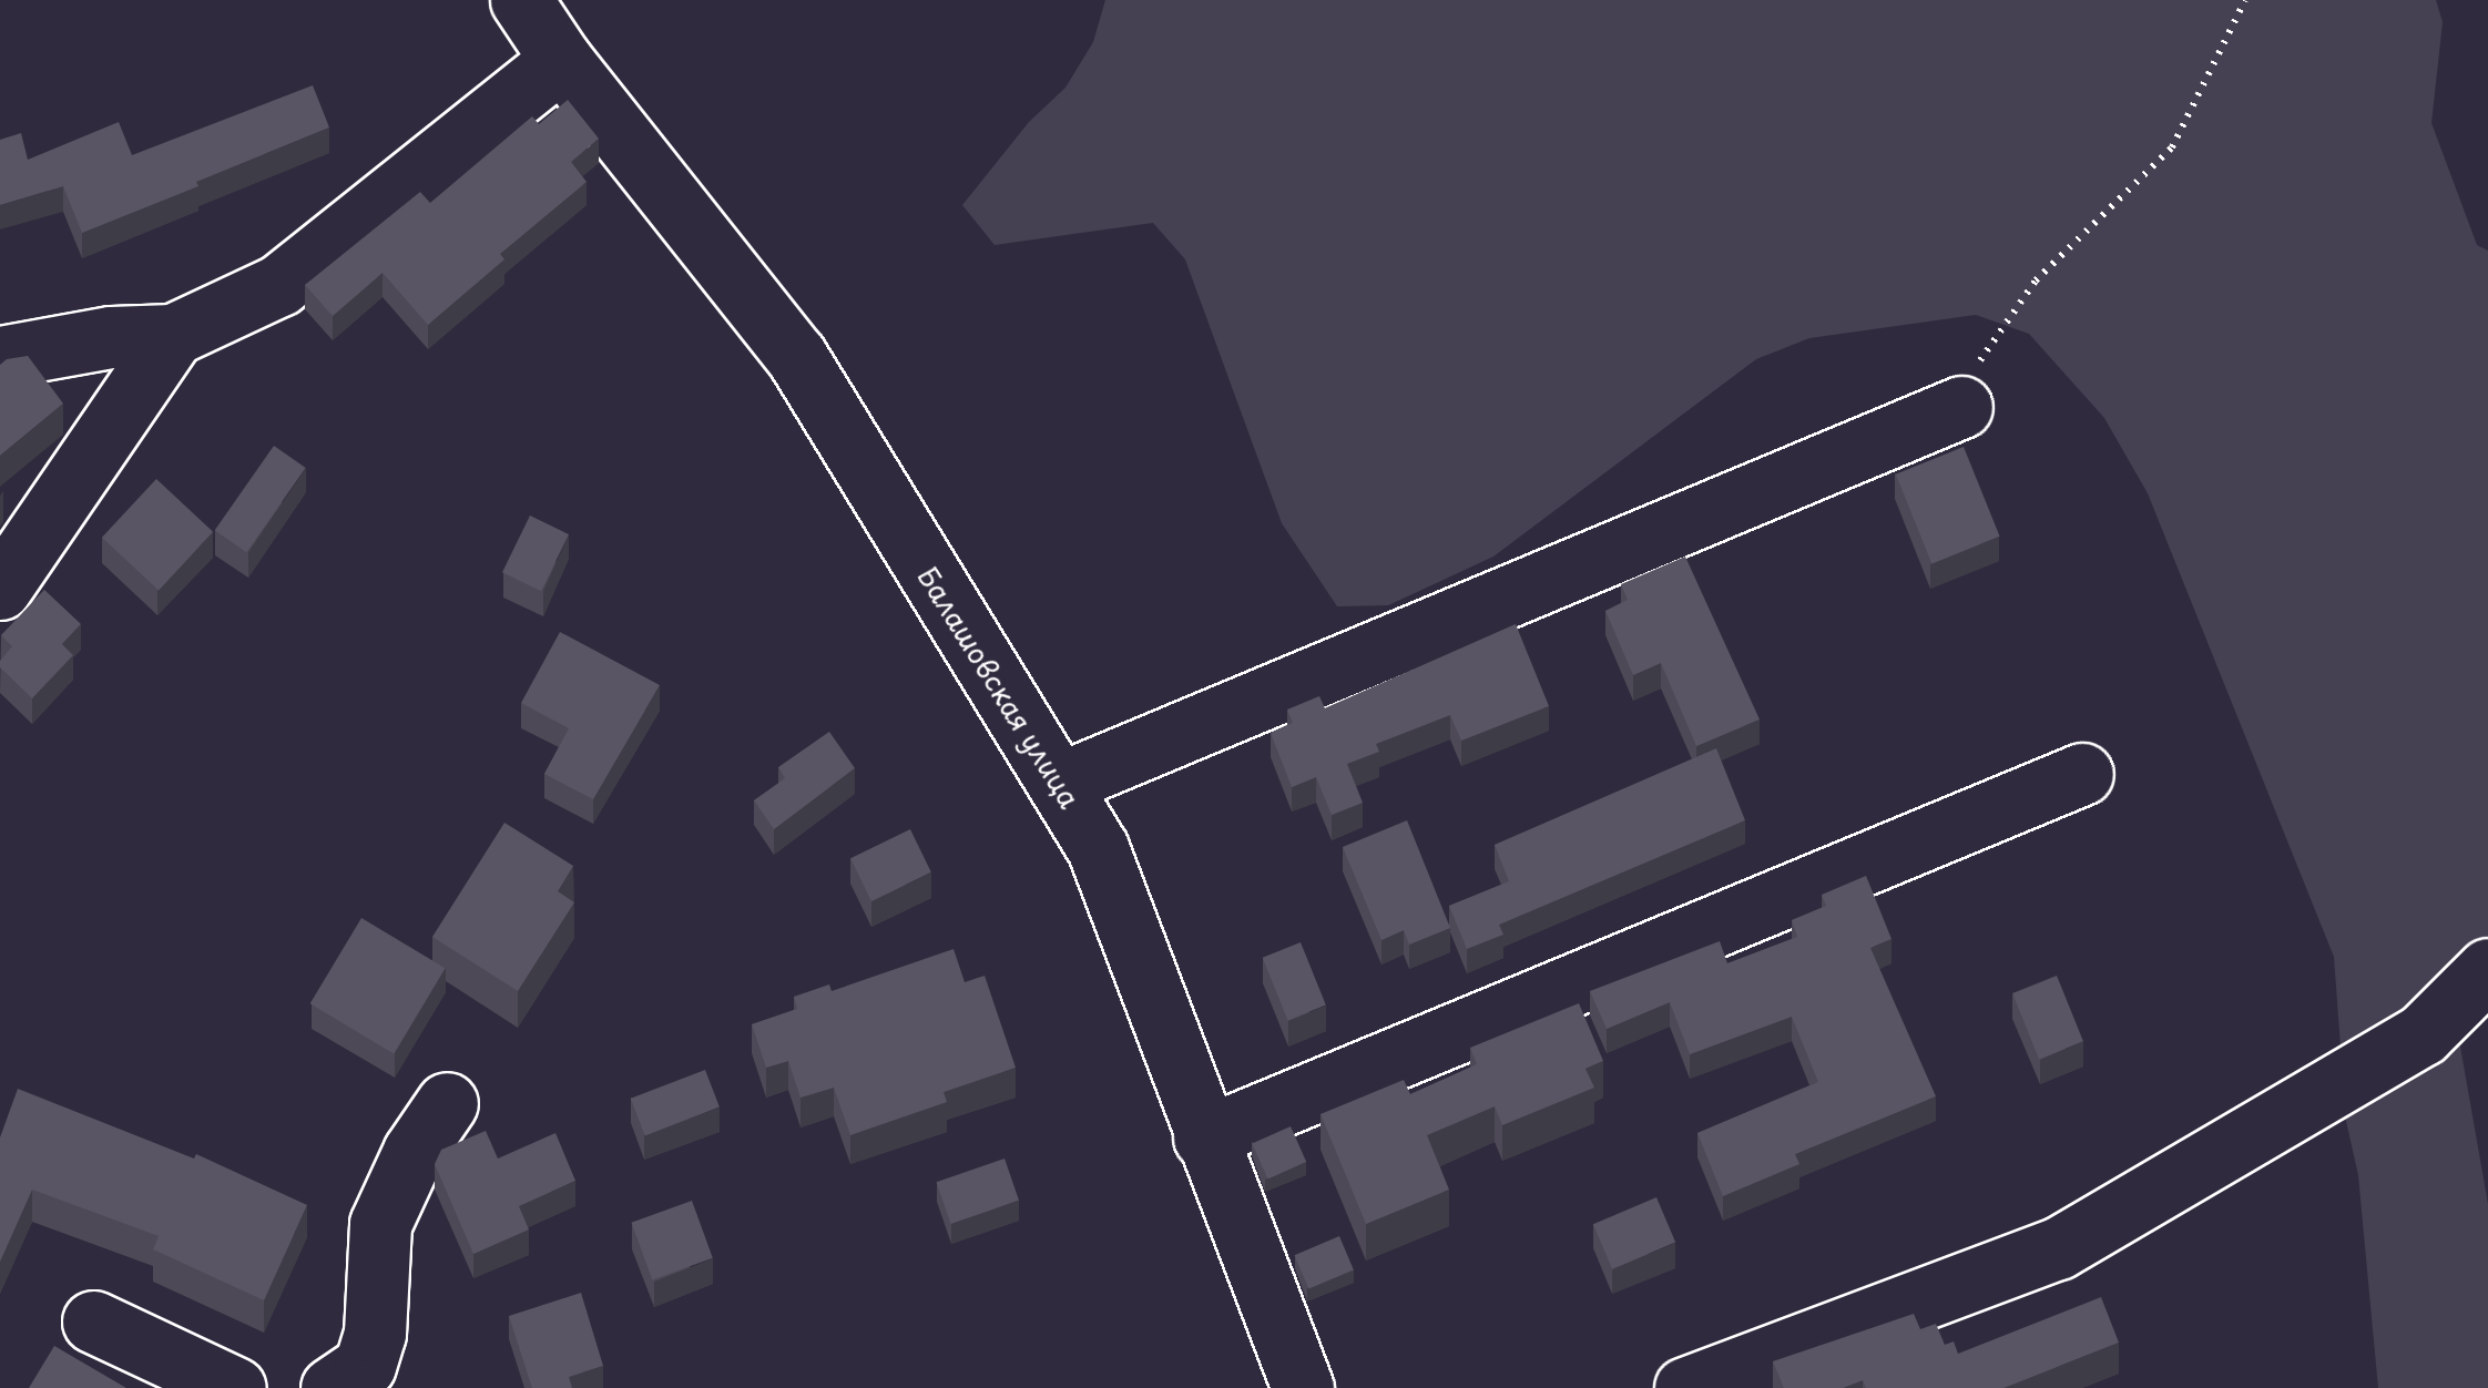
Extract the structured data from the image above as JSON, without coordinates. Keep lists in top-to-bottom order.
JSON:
{
  "streets": {
    "street": ["Балашовская улица"]
  }
}
